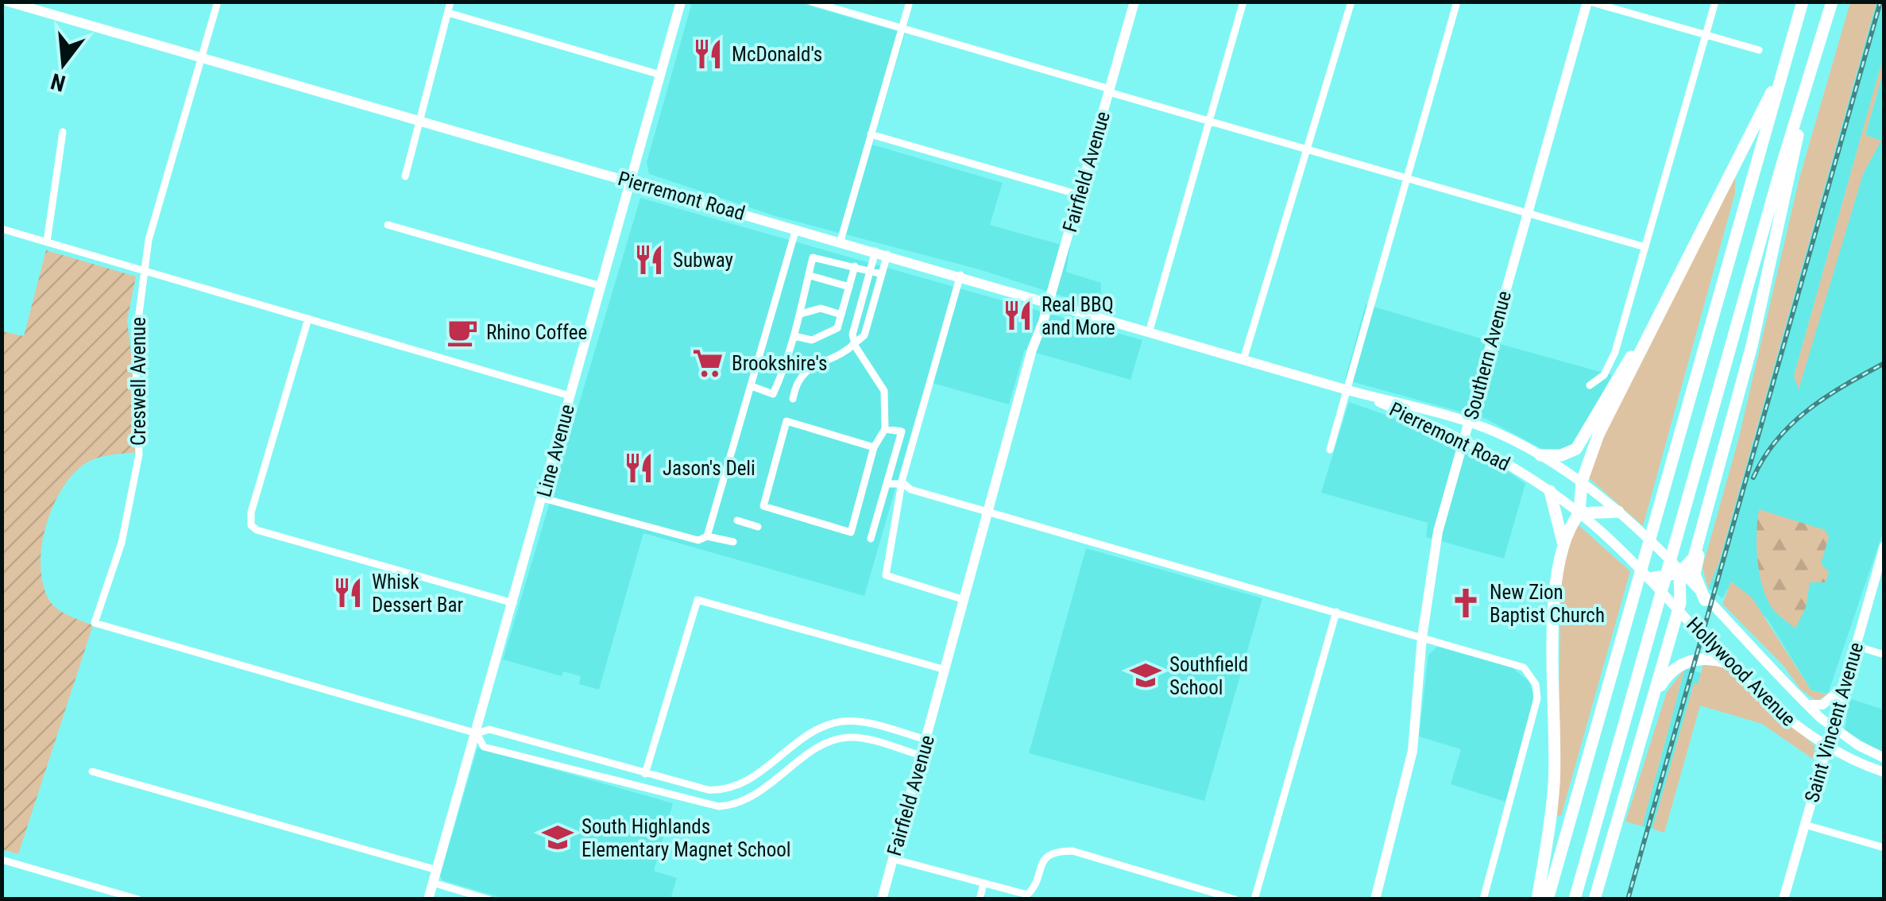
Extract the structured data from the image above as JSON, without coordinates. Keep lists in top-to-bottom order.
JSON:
{
  "streets": {
    "main road": [
      "Fairfield Avenue",
      "Pierremont Road",
      "Southern Avenue",
      "Line Avenue",
      "Hollywood Avenue",
      "Saint Vincent Avenue"
    ],
    "street": ["Creswell Avenue"]
  },
  "crossings": [
    ["Fairfield Avenue", "Pierremont Road"],
    ["Pierremont Road", "Southern Avenue"],
    ["Pierremont Road", "Creswell Avenue"],
    ["Pierremont Road", "Line Avenue"],
    ["Pierremont Road", "Hollywood Avenue"],
    ["Creswell Avenue", "Line Avenue"],
    ["Hollywood Avenue", "Saint Vincent Avenue"]
  ],
  "places": {
    "restaurant": [
      "McDonald's",
      "Subway",
      "Real BBQ and More",
      "Jason's Deli",
      "Whisk Dessert Bar"
    ],
    "cafe": ["Rhino Coffee"],
    "supermarket": ["Brookshire's"],
    "church": ["New Zion Baptist Church"],
    "school or university": ["Southfield School", "South Highlands Elementary Magnet School"]
  },
  "north": "bottom"
}
